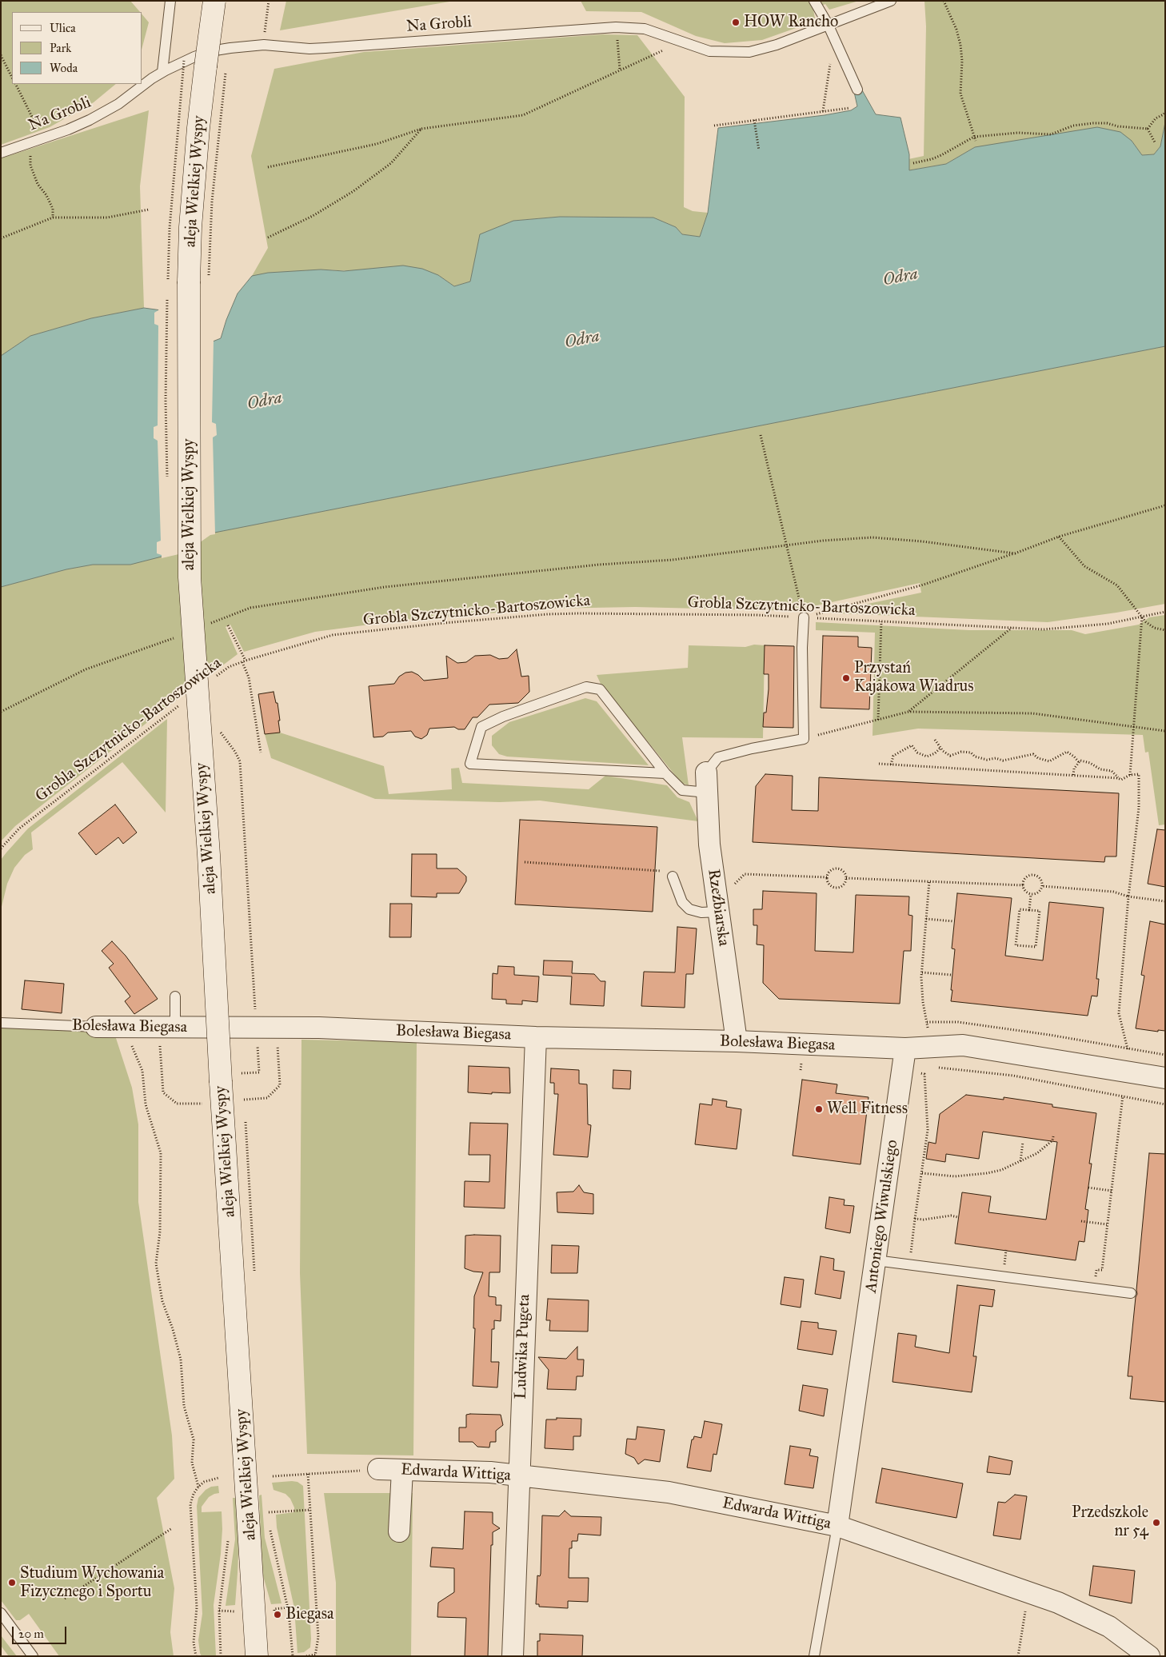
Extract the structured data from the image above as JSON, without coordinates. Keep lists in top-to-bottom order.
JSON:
{
  "streets": {
    "main road": ["aleja Wielkiej Wyspy"],
    "street": [
      "Rzeźbiarska",
      "Bolesława Biegasa",
      "Antoniego Wiwulskiego",
      "Ludwika Pugeta",
      "Edwarda Wittiga"
    ],
    "lane": ["Na Grobli"],
    "path": ["Grobla Szczytnicko-Bartoszowicka"]
  },
  "crossings": [
    ["Rzeźbiarska", "Bolesława Biegasa"],
    ["Bolesława Biegasa", "Antoniego Wiwulskiego"],
    ["Bolesława Biegasa", "Ludwika Pugeta"],
    ["Antoniego Wiwulskiego", "Edwarda Wittiga"],
    ["Ludwika Pugeta", "Edwarda Wittiga"]
  ],
  "water": ["Odra"],
  "places": [
    "HOW Rancho",
    "Przystań Kajakowa Wiadrus",
    "Well Fitness",
    "Przedszkole nr 54",
    "Studium Wychowania Fizycznego i Sportu",
    "Biegasa"
  ],
  "legend": ["Ulica", "Park", "Woda"],
  "scale_bar": "20 m"
}
